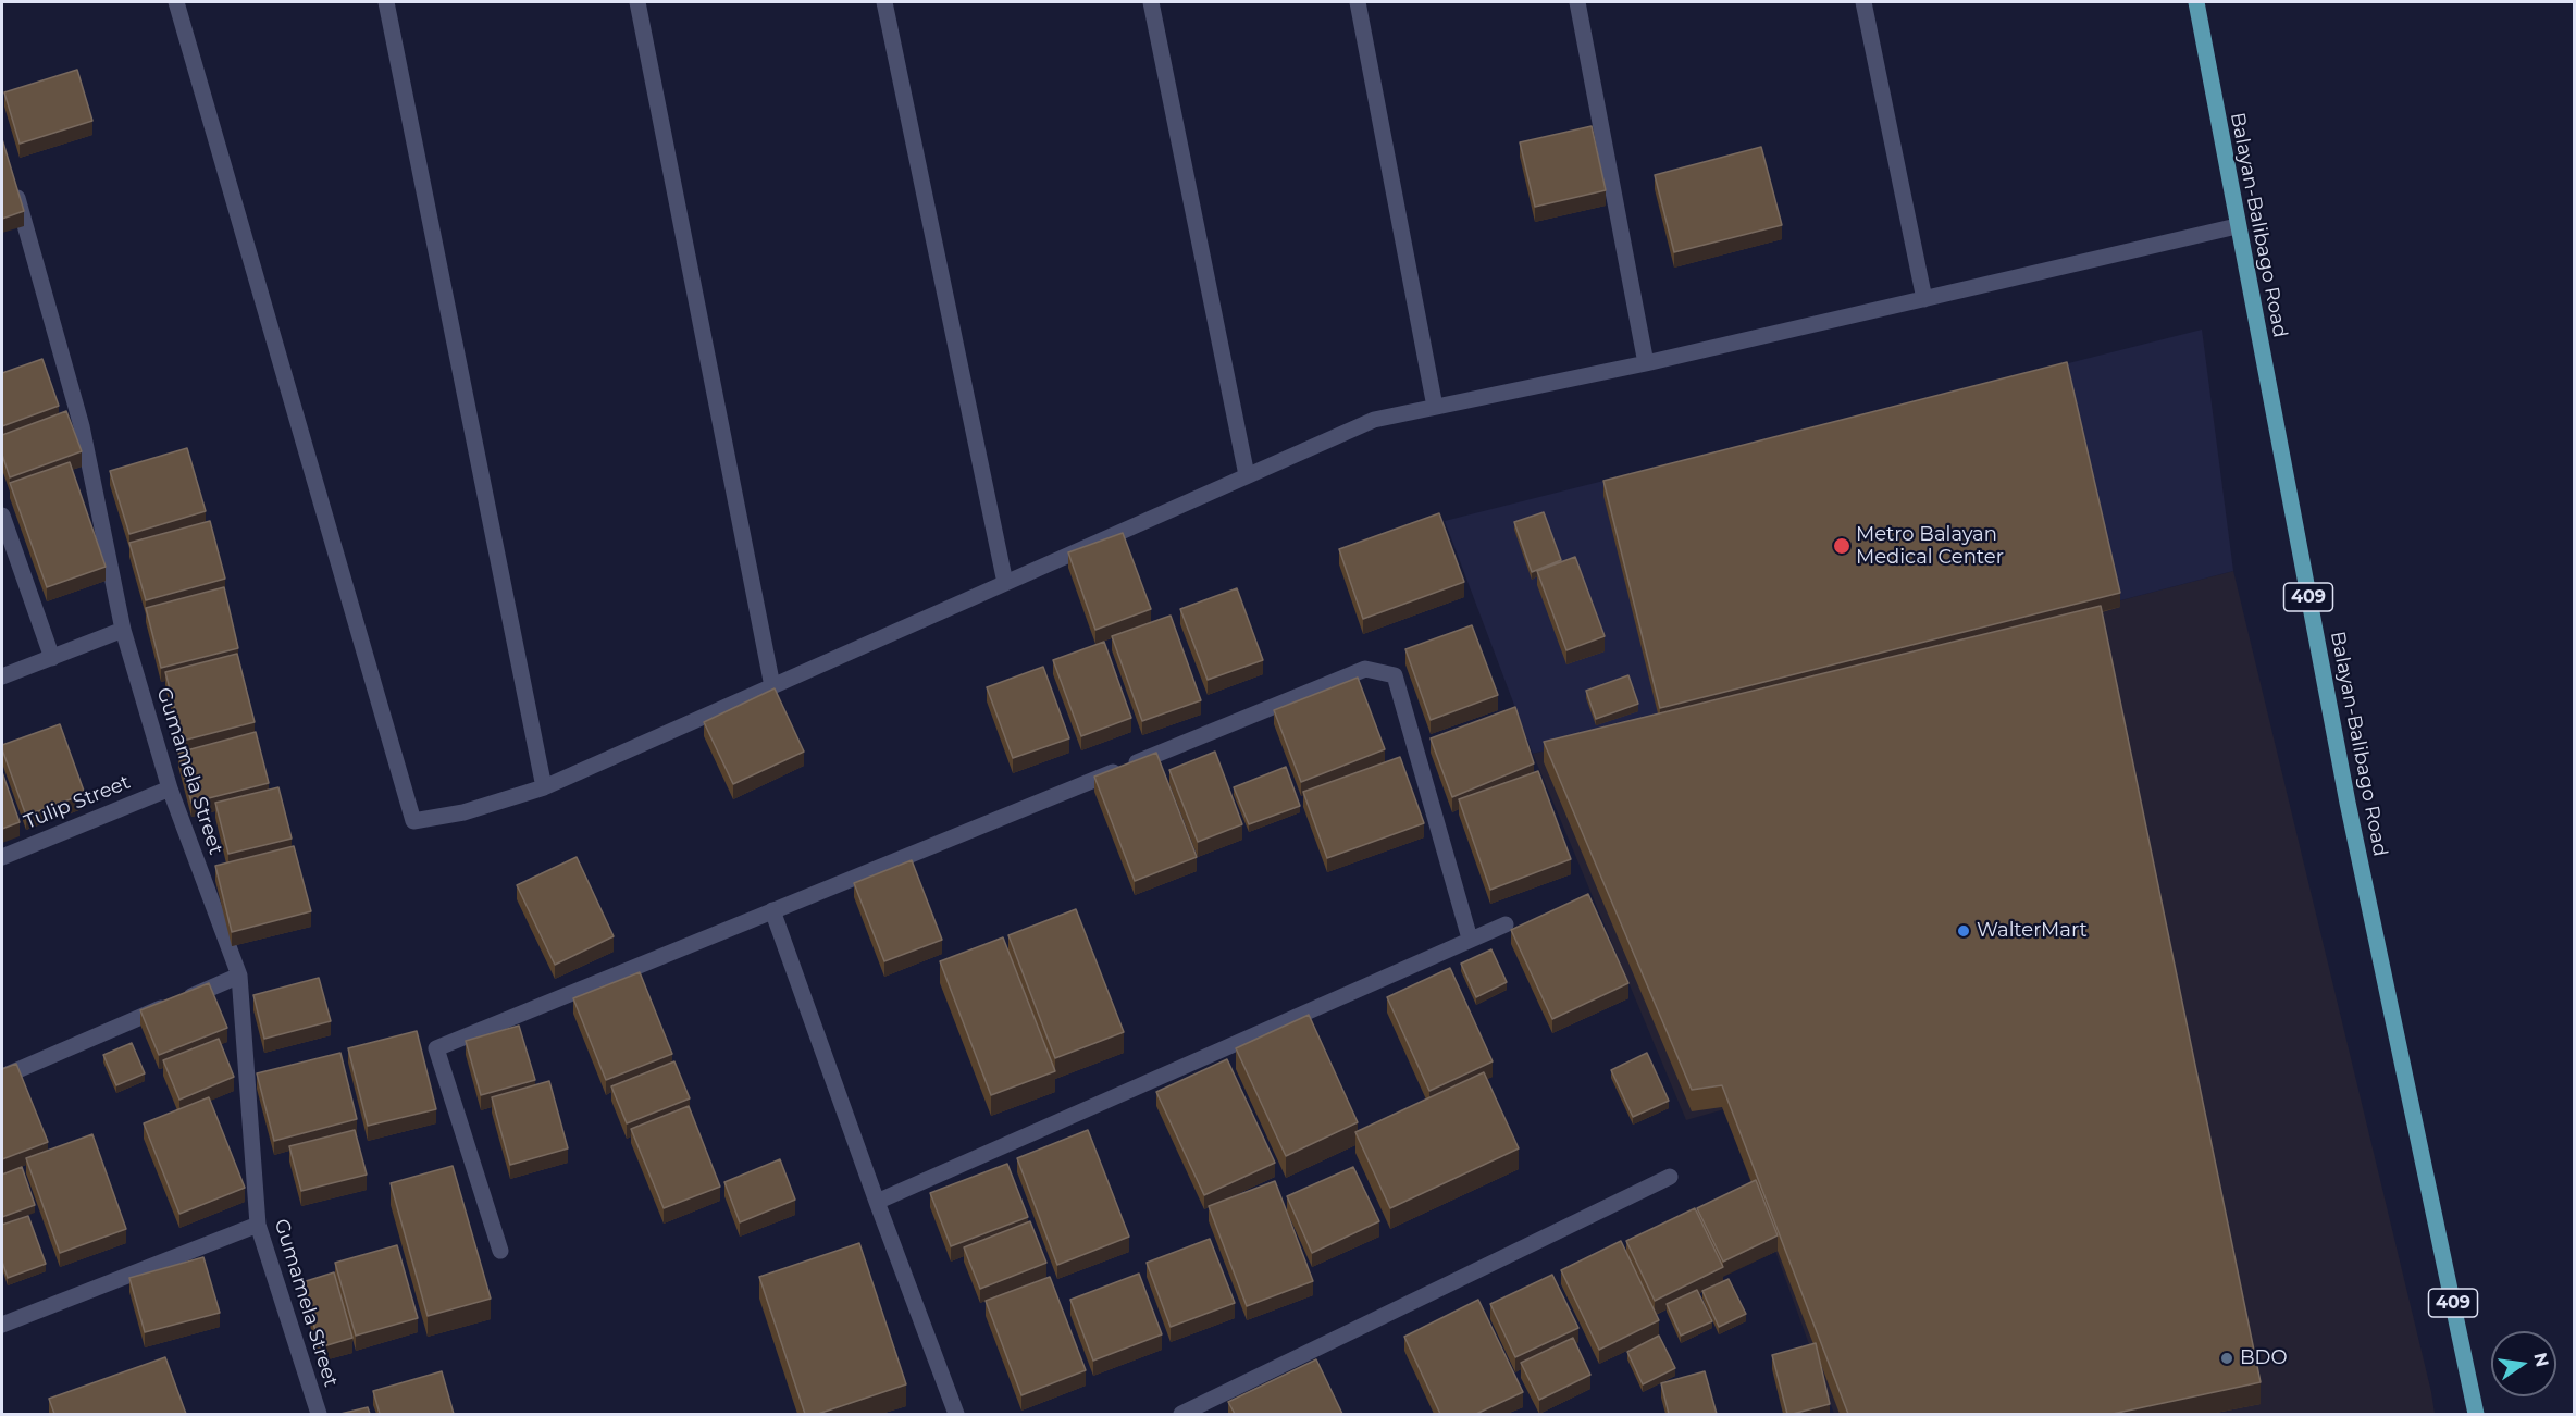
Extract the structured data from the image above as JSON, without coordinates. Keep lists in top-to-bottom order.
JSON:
{
  "streets": {
    "main road": ["Balayan-Balibago Road", "409"],
    "street": ["Gumamela Street", "Tulip Street"]
  },
  "crossings": [
    ["Gumamela Street", "Tulip Street"]
  ],
  "places": ["Metro Balayan Medical Center", "WalterMart", "BDO"],
  "north": "right"
}
